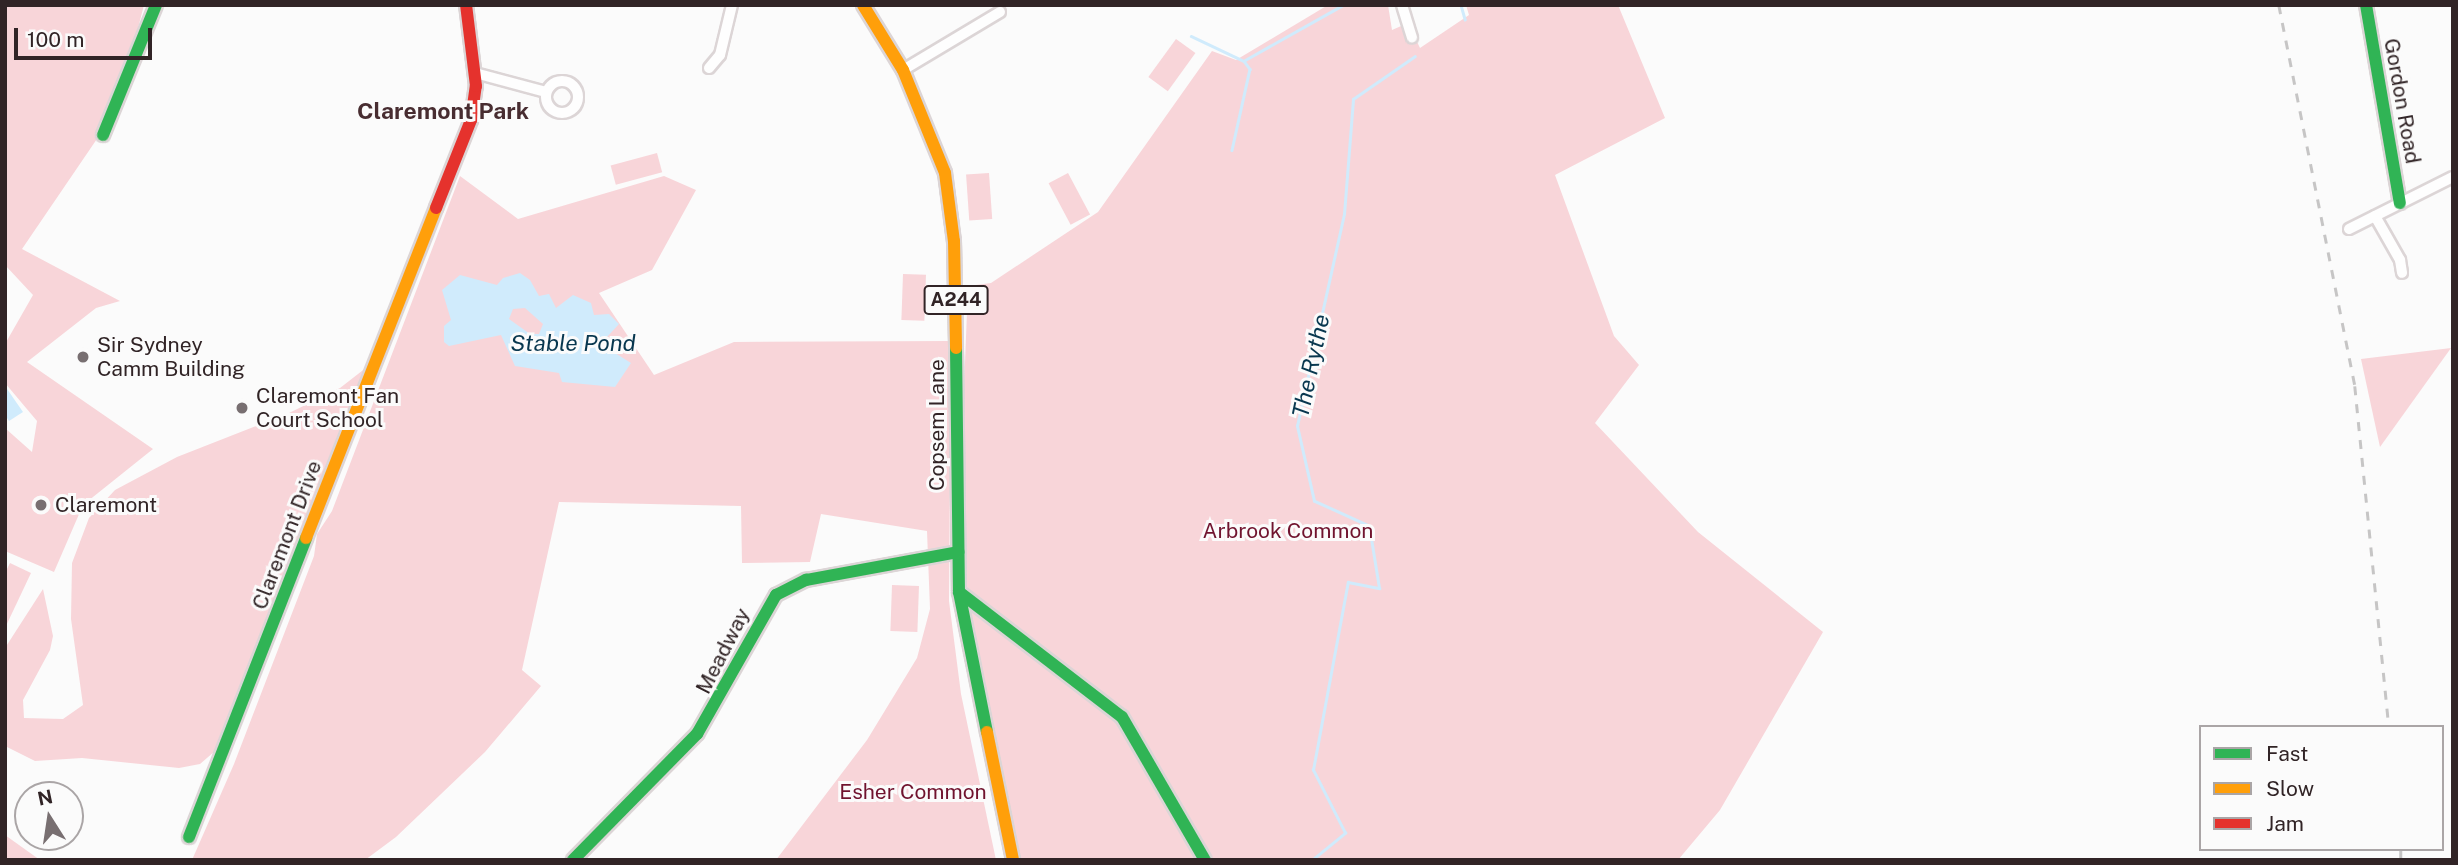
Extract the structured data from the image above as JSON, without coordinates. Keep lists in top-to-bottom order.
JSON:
{
  "streets": {
    "street": [
      "Gordon Road",
      "A244",
      "Copsem Lane",
      "Claremont Drive",
      "Meadway"
    ]
  },
  "crossings": [
    ["Copsem Lane", "Meadway"]
  ],
  "districts": ["Claremont Park"],
  "water": ["Stable Pond", "The Rythe"],
  "parks": ["Arbrook Common", "Esher Common"],
  "places": ["Sir Sydney Camm Building", "Claremont Fan Court School", "Claremont"],
  "legend": ["Fast", "Slow", "Jam"],
  "scale_bar": "100 m",
  "north": "top"
}
